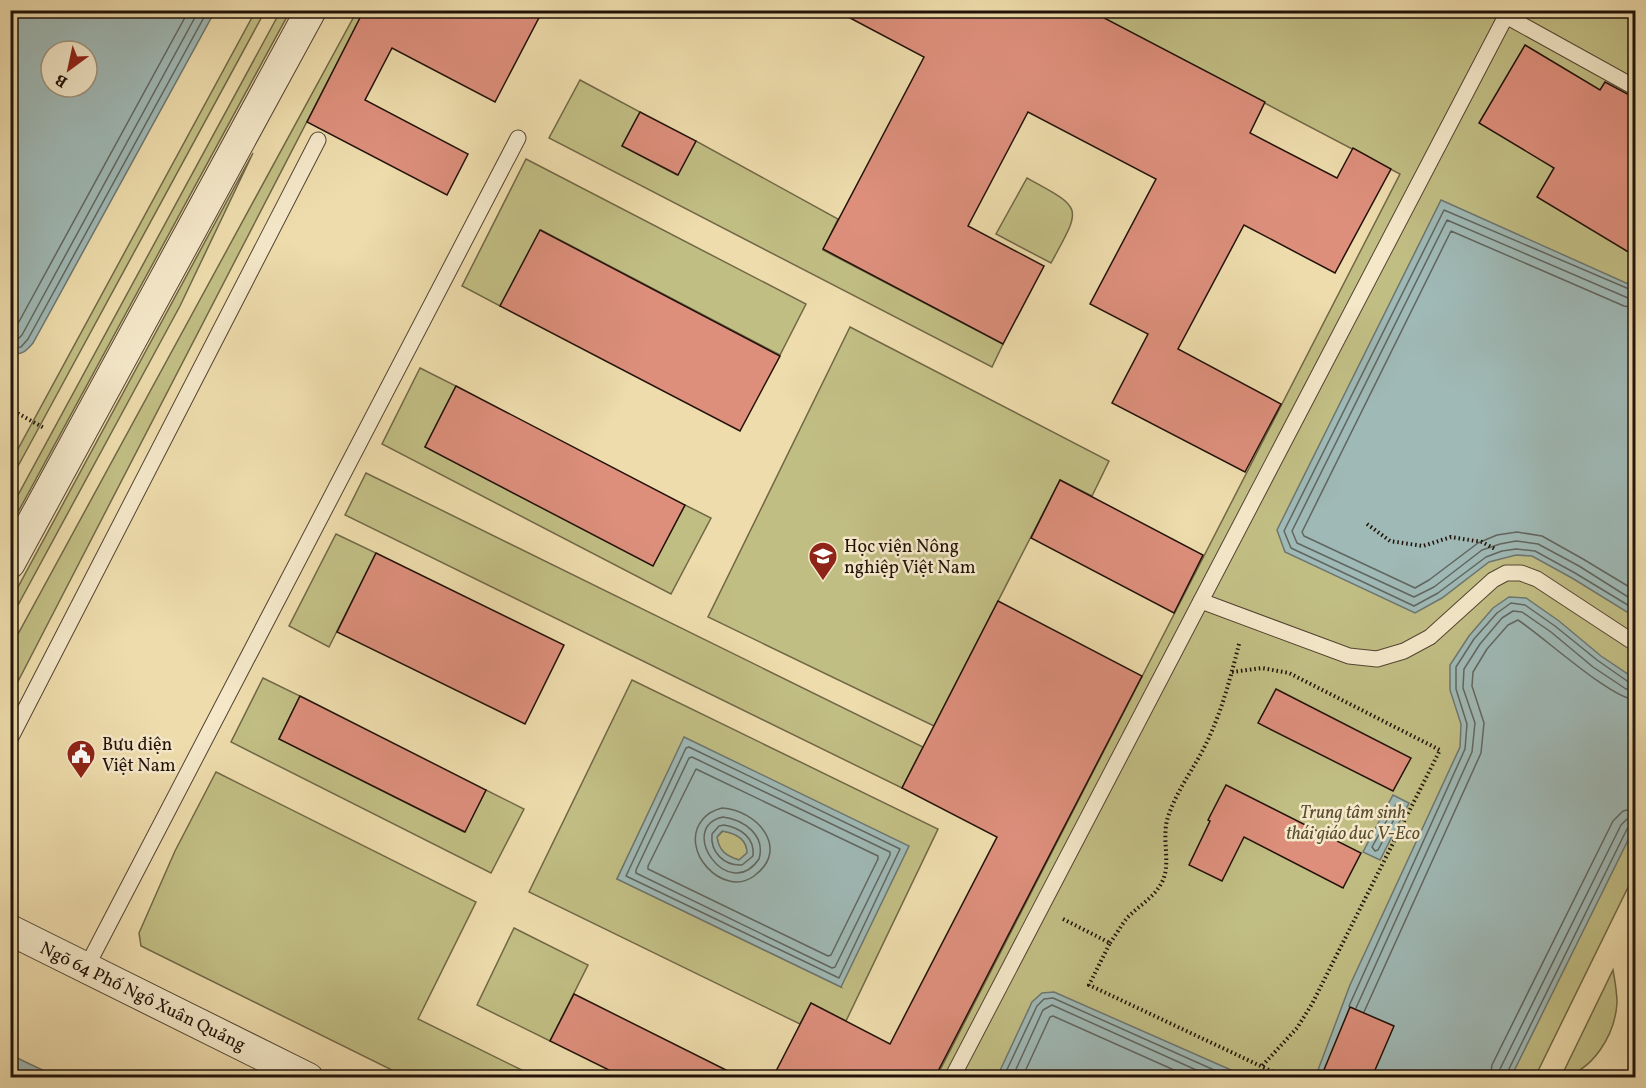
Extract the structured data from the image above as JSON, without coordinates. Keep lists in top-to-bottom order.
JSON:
{
  "streets": {
    "street": ["Ngõ 64 Phố Ngô Xuân Quảng"]
  },
  "parks": ["Trung tâm sinh thái giáo dục V-Eco"],
  "places": {
    "school or university": ["Học viện Nông nghiệp Việt Nam"],
    "public building": ["Bưu điện Việt Nam"]
  },
  "north": "bottom left"
}
